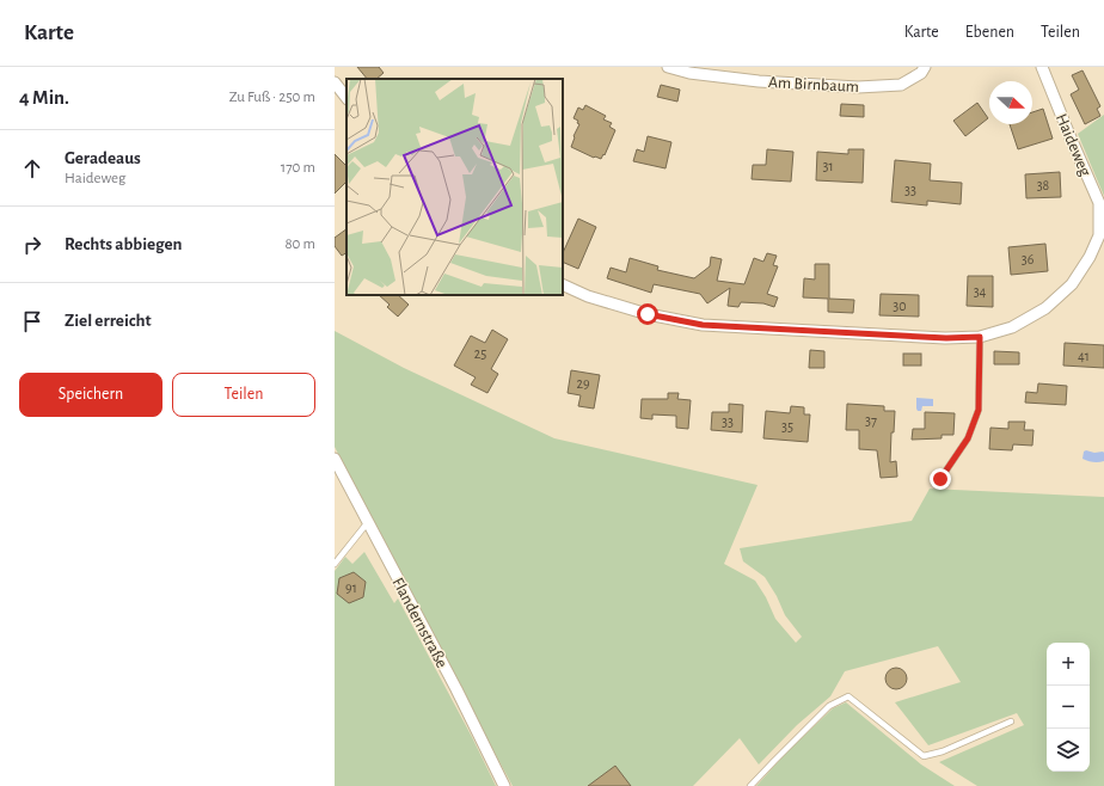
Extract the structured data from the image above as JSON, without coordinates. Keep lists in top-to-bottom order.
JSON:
{
  "streets": {
    "street": ["Am Birnbaum", "Haideweg", "Flandernstraße"]
  },
  "house_numbers": [
    "31",
    "38",
    "33",
    "36",
    "34",
    "30",
    "25",
    "41",
    "29",
    "37",
    "33",
    "35",
    "91"
  ],
  "north": "right",
  "page": {
    "header": "Karte",
    "nav": ["Karte", "Ebenen", "Teilen"],
    "heading": ["4 Min.", "Zu Fuß · 250 m"],
    "list": [
      ["Geradeaus", "Haideweg", "170 m"],
      ["Rechts abbiegen", "80 m"],
      "Ziel erreicht"
    ],
    "buttons": ["Speichern", "Teilen"],
    "map_buttons": ["+", "−"]
  }
}
